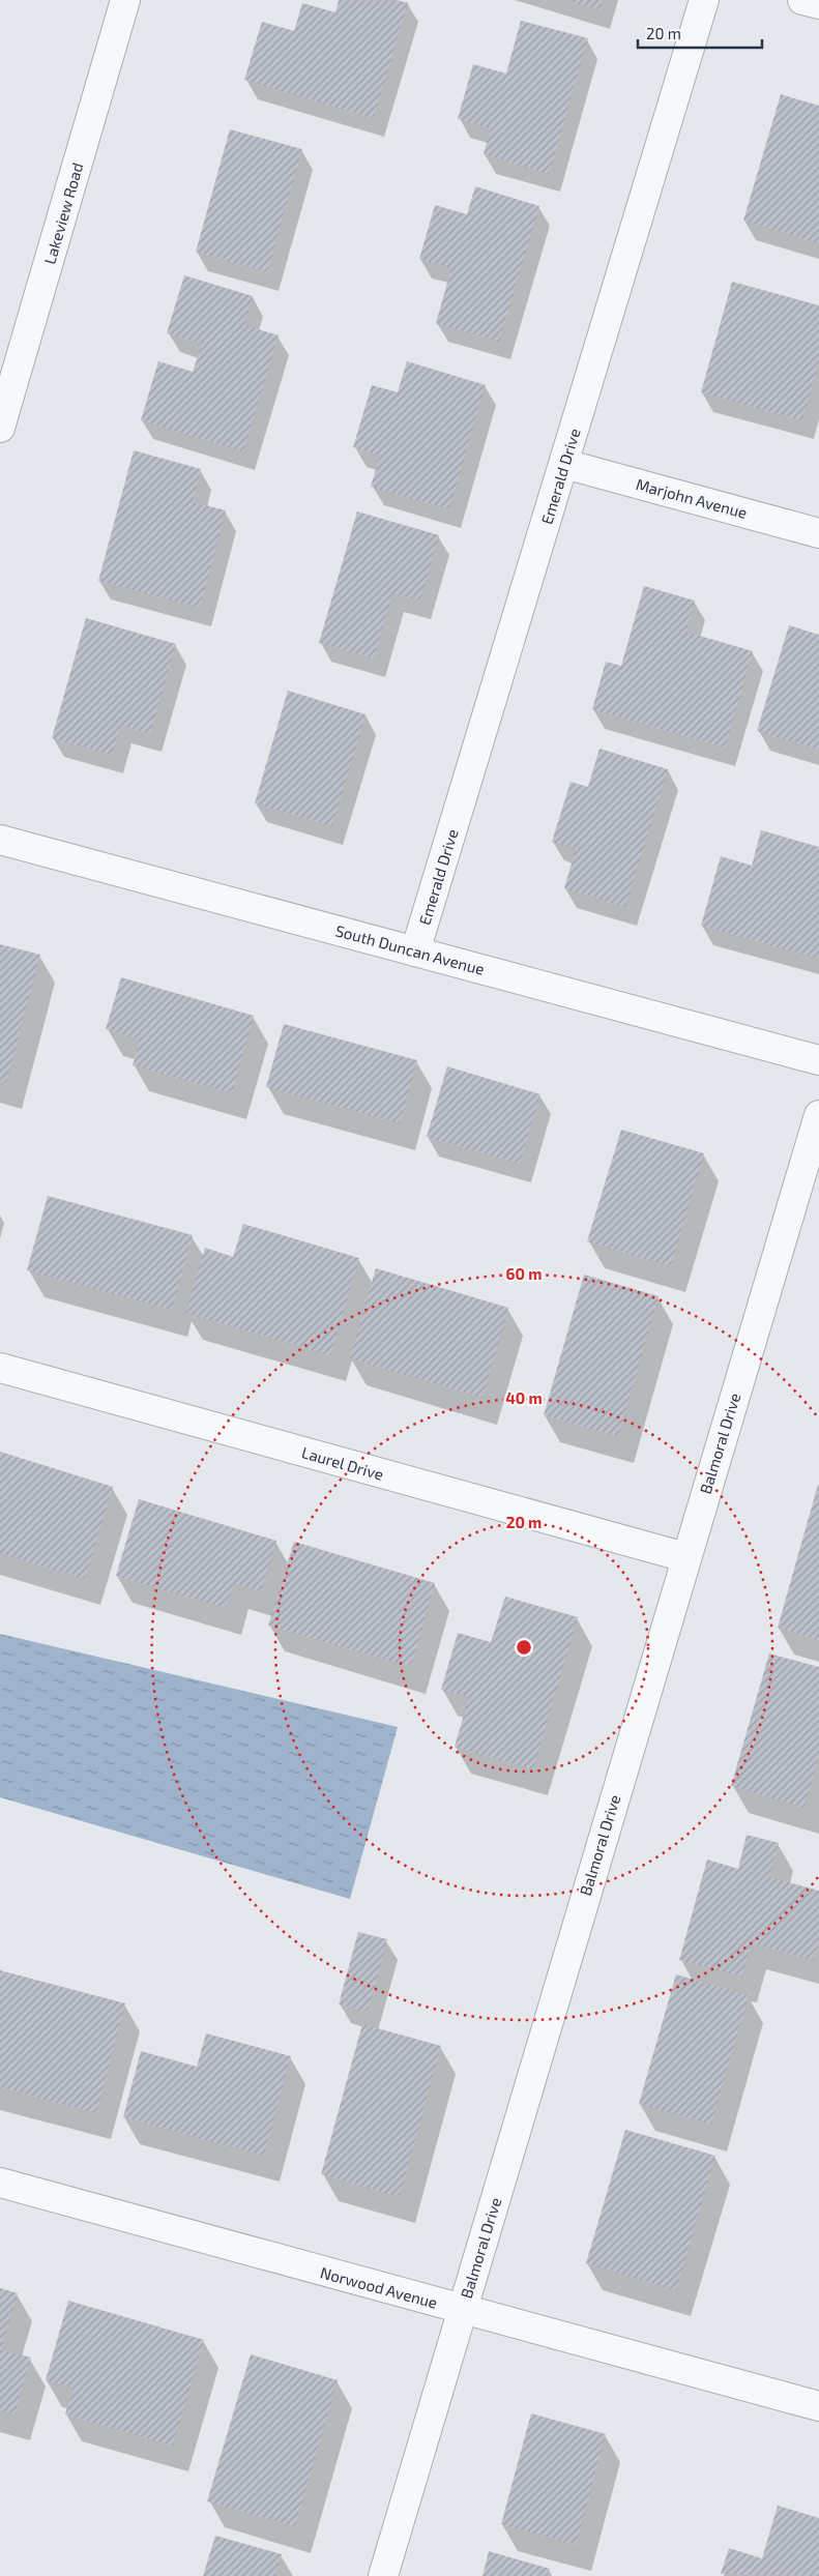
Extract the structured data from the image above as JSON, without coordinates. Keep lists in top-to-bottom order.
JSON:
{
  "streets": {
    "street": [
      "Lakeview Road",
      "Emerald Drive",
      "Marjohn Avenue",
      "South Duncan Avenue",
      "Balmoral Drive",
      "Laurel Drive",
      "Norwood Avenue"
    ]
  },
  "crossings": [
    ["Emerald Drive", "Marjohn Avenue"],
    ["Emerald Drive", "South Duncan Avenue"],
    ["Balmoral Drive", "Laurel Drive"],
    ["Balmoral Drive", "Norwood Avenue"]
  ],
  "scale_bar": "20 m",
  "rings": ["60 m", "40 m", "20 m"]
}
